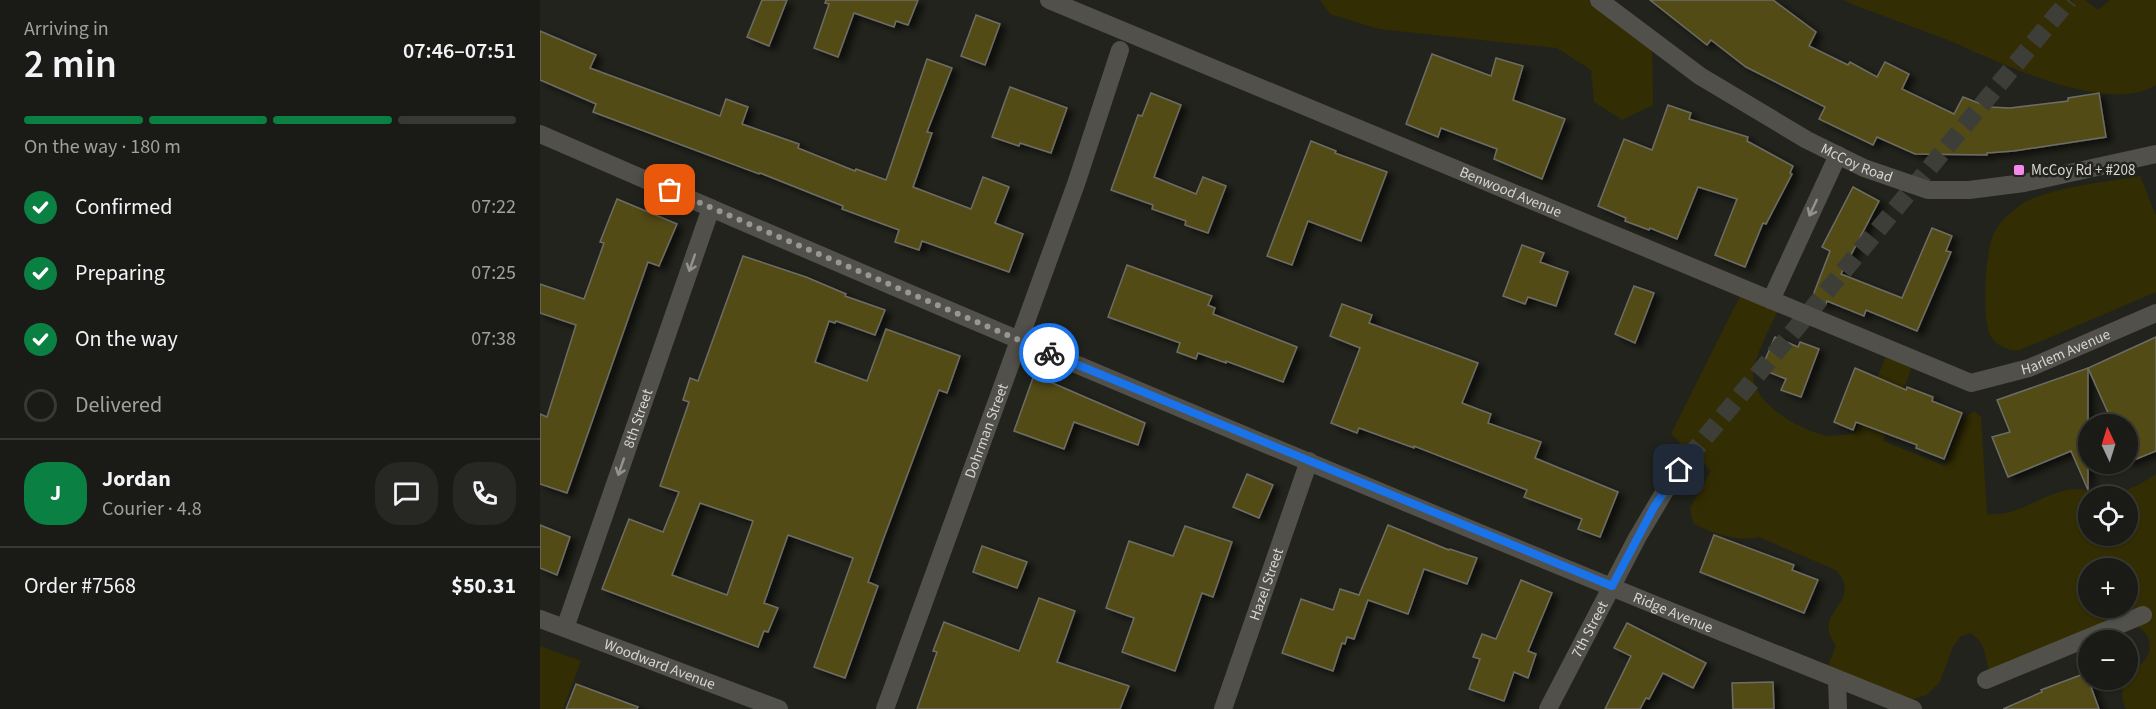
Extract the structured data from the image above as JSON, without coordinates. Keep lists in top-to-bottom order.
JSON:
{
  "streets": {
    "street": [
      "McCoy Road",
      "Benwood Avenue",
      "Harlem Avenue",
      "8th Street",
      "Dohrman Street",
      "Hazel Street",
      "Ridge Avenue",
      "7th Street",
      "Woodward Avenue"
    ]
  },
  "crossings": [
    ["Benwood Avenue", "Harlem Avenue"],
    ["8th Street", "Ridge Avenue"],
    ["8th Street", "Woodward Avenue"],
    ["Dohrman Street", "Ridge Avenue"],
    ["Hazel Street", "Ridge Avenue"],
    ["Ridge Avenue", "7th Street"]
  ],
  "one_way": ["8th Street"],
  "places": {
    "transit": ["McCoy Rd + #208"]
  },
  "north": "top",
  "page": {
    "heading": ["2 min", "Arriving in", "07:46–07:51"],
    "panel": [
      "Jordan",
      "Courier · 4.8",
      "Order #7568",
      "$50.31"
    ],
    "bar": "On the way · 180 m",
    "list": [
      ["Confirmed", "07:22"],
      ["Preparing", "07:25"],
      ["On the way", "07:38"],
      "Delivered"
    ],
    "map_buttons": ["+", "−"],
    "round": "J"
  }
}
